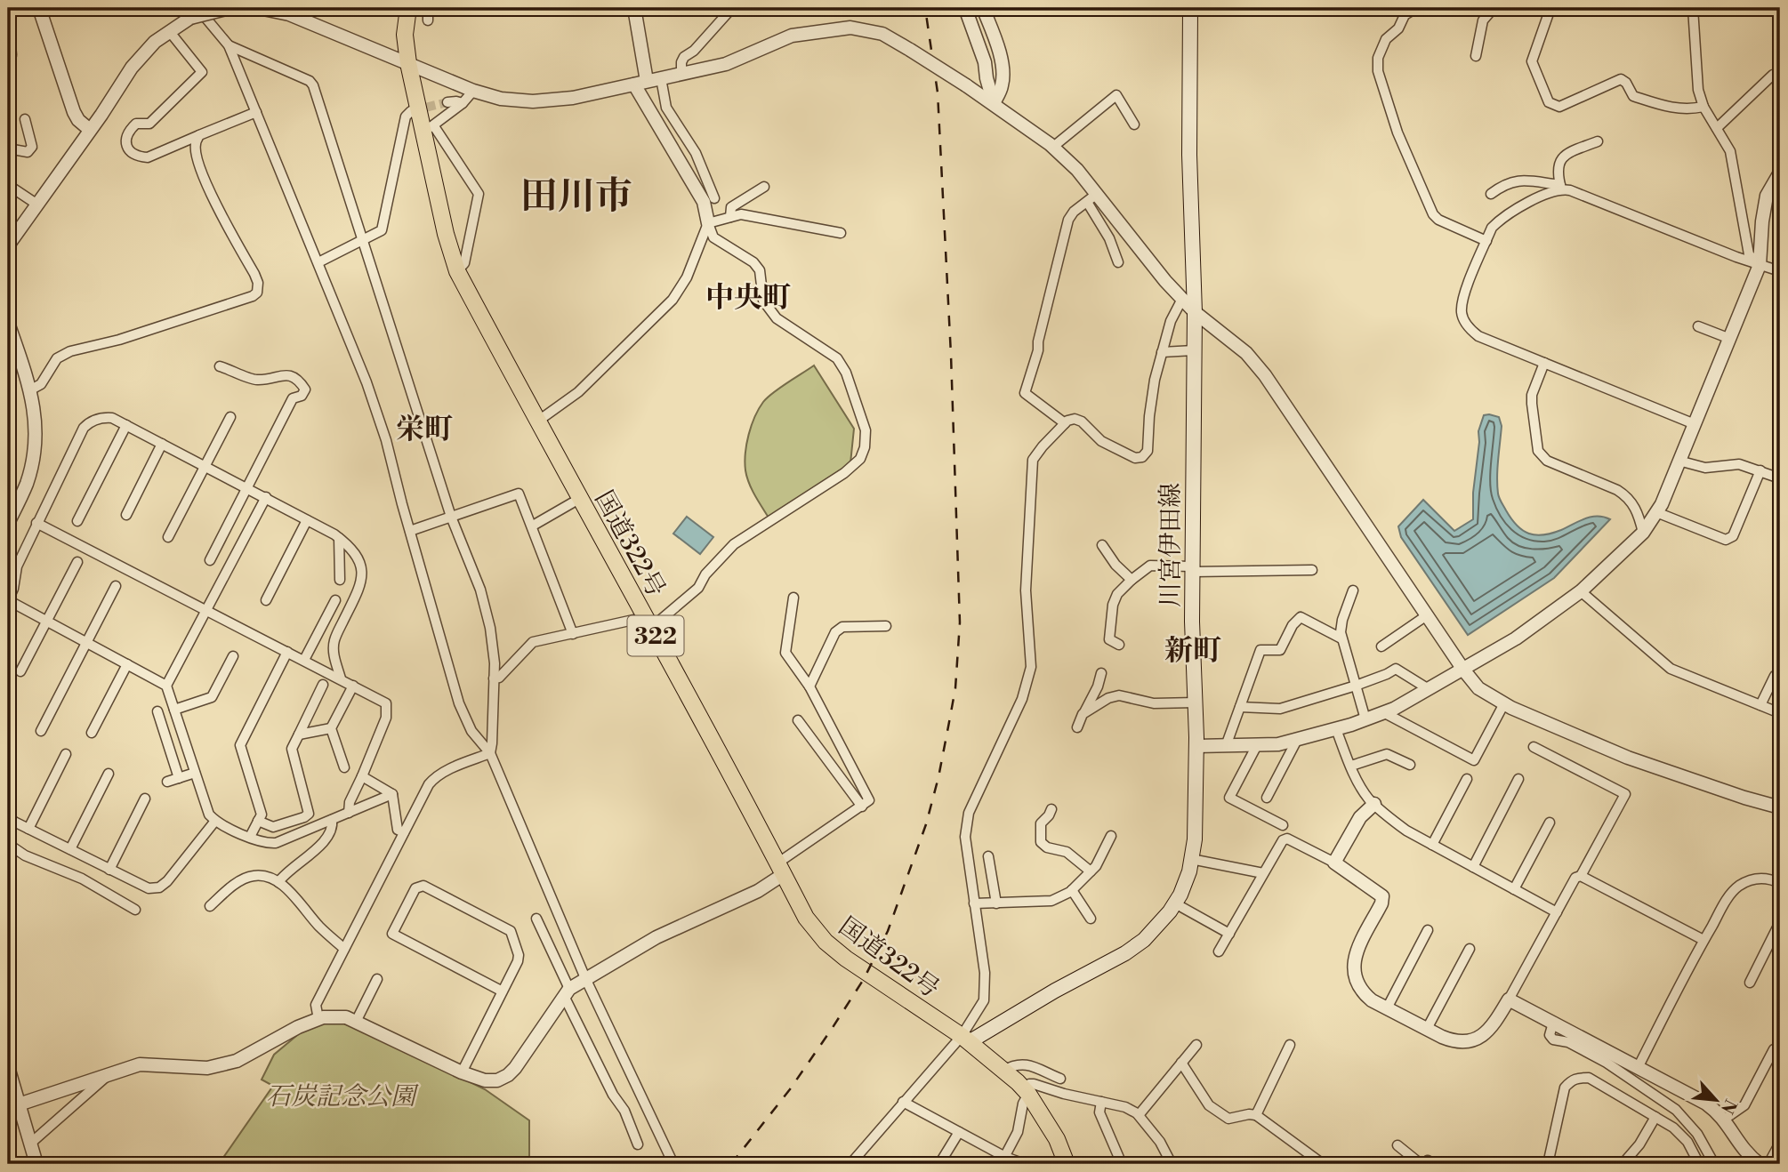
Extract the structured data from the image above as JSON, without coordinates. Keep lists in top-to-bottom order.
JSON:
{
  "streets": {
    "highway": ["国道322号", "322"],
    "main road": ["川宮伊田線"]
  },
  "crossings": [
    ["国道322号", "川宮伊田線"]
  ],
  "districts": [
    "田川市",
    "中央町",
    "栄町",
    "新町"
  ],
  "parks": ["石炭記念公園"],
  "north": "bottom right"
}
